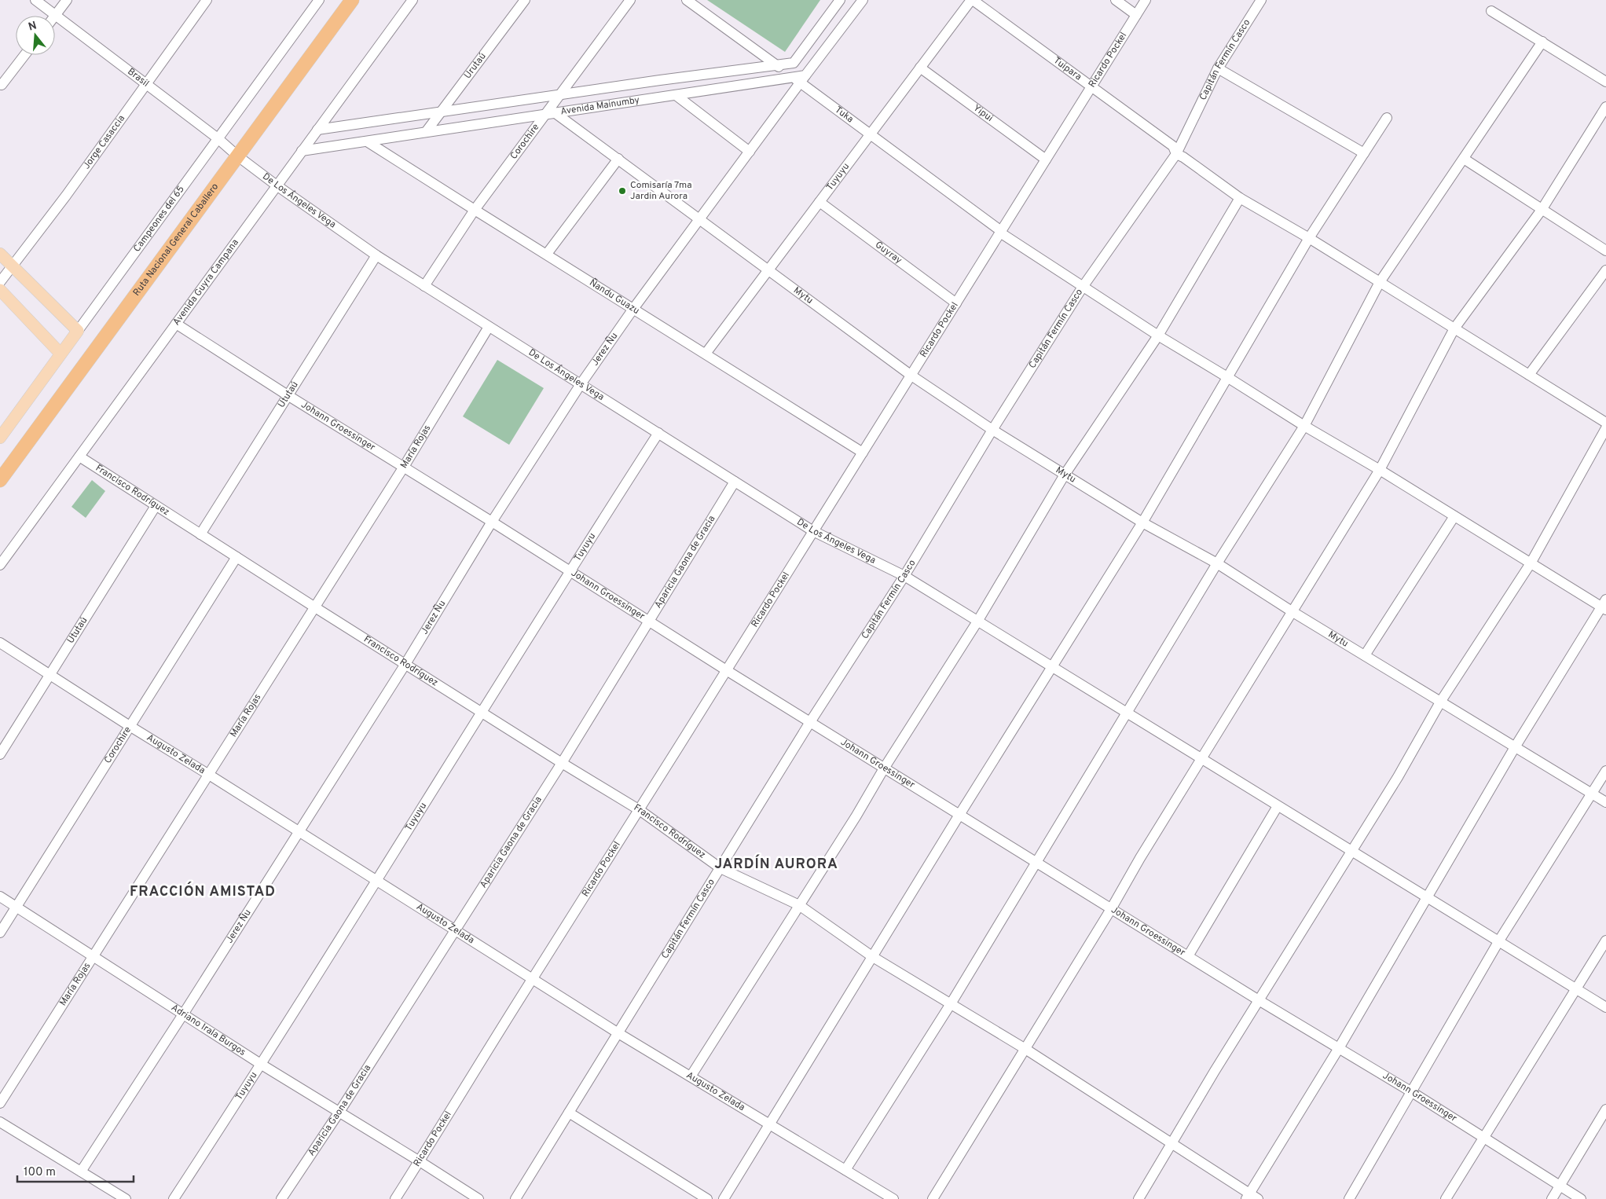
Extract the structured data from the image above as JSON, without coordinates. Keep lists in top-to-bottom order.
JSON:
{
  "streets": {
    "highway": ["Ruta Nacional General Caballero"],
    "main road": ["Campeones del 65"],
    "street": [
      "Ricardo Pockel",
      "Capitán Fermín Casco",
      "Urutaú",
      "Tuipara",
      "Brasil",
      "Avenida Mainumby",
      "Yipui",
      "Tuka",
      "Jorge Casaccia",
      "Corochire",
      "Tuyuyu",
      "De Los Ángeles Vega",
      "Guyray",
      "Avenida Guyra Campana",
      "Mytu",
      "Ñandu Guazu",
      "Jerez Ñu",
      "Ututaú",
      "Johann Groessinger",
      "María Rojas",
      "Francisco Rodríguez",
      "Aparicia Gaona de Gracia",
      "Augusto Zelada",
      "Adriano Irala Burgos"
    ]
  },
  "crossings": [
    ["Ricardo Pockel", "Tuipara"],
    ["Ricardo Pockel", "Yipui"],
    ["Ricardo Pockel", "Tuka"],
    ["Ricardo Pockel", "De Los Ángeles Vega"],
    ["Ricardo Pockel", "Guyray"],
    ["Ricardo Pockel", "Mytu"],
    ["Ricardo Pockel", "Ñandu Guazu"],
    ["Ricardo Pockel", "Johann Groessinger"],
    ["Ricardo Pockel", "Francisco Rodríguez"],
    ["Ricardo Pockel", "Augusto Zelada"],
    ["Ricardo Pockel", "Adriano Irala Burgos"],
    ["Capitán Fermín Casco", "Tuipara"],
    ["Capitán Fermín Casco", "Tuka"],
    ["Capitán Fermín Casco", "De Los Ángeles Vega"],
    ["Capitán Fermín Casco", "Mytu"],
    ["Capitán Fermín Casco", "Johann Groessinger"],
    ["Capitán Fermín Casco", "Francisco Rodríguez"],
    ["Capitán Fermín Casco", "Augusto Zelada"],
    ["Urutaú", "Avenida Mainumby"],
    ["Tuipara", "Tuyuyu"],
    ["Brasil", "Jorge Casaccia"],
    ["Brasil", "De Los Ángeles Vega"],
    ["Brasil", "Campeones del 65"],
    ["Brasil", "Ruta Nacional General Caballero"],
    ["Avenida Mainumby", "Tuka"],
    ["Avenida Mainumby", "Corochire"],
    ["Avenida Mainumby", "Avenida Guyra Campana"],
    ["Avenida Mainumby", "Mytu"],
    ["Avenida Mainumby", "Ñandu Guazu"],
    ["Avenida Mainumby", "Jerez Ñu"],
    ["Yipui", "Tuyuyu"],
    ["Tuka", "Tuyuyu"],
    ["Tuka", "Jerez Ñu"],
    ["Corochire", "De Los Ángeles Vega"],
    ["Corochire", "Mytu"],
    ["Corochire", "Ñandu Guazu"],
    ["Corochire", "Francisco Rodríguez"],
    ["Corochire", "Augusto Zelada"],
    ["Corochire", "Adriano Irala Burgos"],
    ["Tuyuyu", "De Los Ángeles Vega"],
    ["Tuyuyu", "Guyray"],
    ["Tuyuyu", "Mytu"],
    ["Tuyuyu", "Ñandu Guazu"],
    ["Tuyuyu", "Johann Groessinger"],
    ["Tuyuyu", "Francisco Rodríguez"],
    ["Tuyuyu", "Augusto Zelada"],
    ["Tuyuyu", "Adriano Irala Burgos"],
    ["De Los Ángeles Vega", "Ruta Nacional General Caballero"],
    ["De Los Ángeles Vega", "Avenida Guyra Campana"],
    ["De Los Ángeles Vega", "Jerez Ñu"],
    ["De Los Ángeles Vega", "Ututaú"],
    ["De Los Ángeles Vega", "María Rojas"],
    ["De Los Ángeles Vega", "Aparicia Gaona de Gracia"],
    ["Avenida Guyra Campana", "Johann Groessinger"],
    ["Avenida Guyra Campana", "Francisco Rodríguez"],
    ["Mytu", "Jerez Ñu"],
    ["Ñandu Guazu", "Jerez Ñu"],
    ["Jerez Ñu", "Johann Groessinger"],
    ["Jerez Ñu", "Francisco Rodríguez"],
    ["Jerez Ñu", "Augusto Zelada"],
    ["Jerez Ñu", "Adriano Irala Burgos"],
    ["Ututaú", "Johann Groessinger"],
    ["Ututaú", "Francisco Rodríguez"],
    ["Ututaú", "Augusto Zelada"],
    ["Johann Groessinger", "María Rojas"],
    ["Johann Groessinger", "Aparicia Gaona de Gracia"],
    ["María Rojas", "Francisco Rodríguez"],
    ["María Rojas", "Augusto Zelada"],
    ["María Rojas", "Adriano Irala Burgos"],
    ["Francisco Rodríguez", "Aparicia Gaona de Gracia"],
    ["Aparicia Gaona de Gracia", "Augusto Zelada"],
    ["Aparicia Gaona de Gracia", "Adriano Irala Burgos"]
  ],
  "districts": ["JARDÍN AURORA", "FRACCIÓN AMISTAD"],
  "places": ["Comisaría 7ma Jardin Aurora"],
  "scale_bar": "100 m",
  "north": "top"
}
